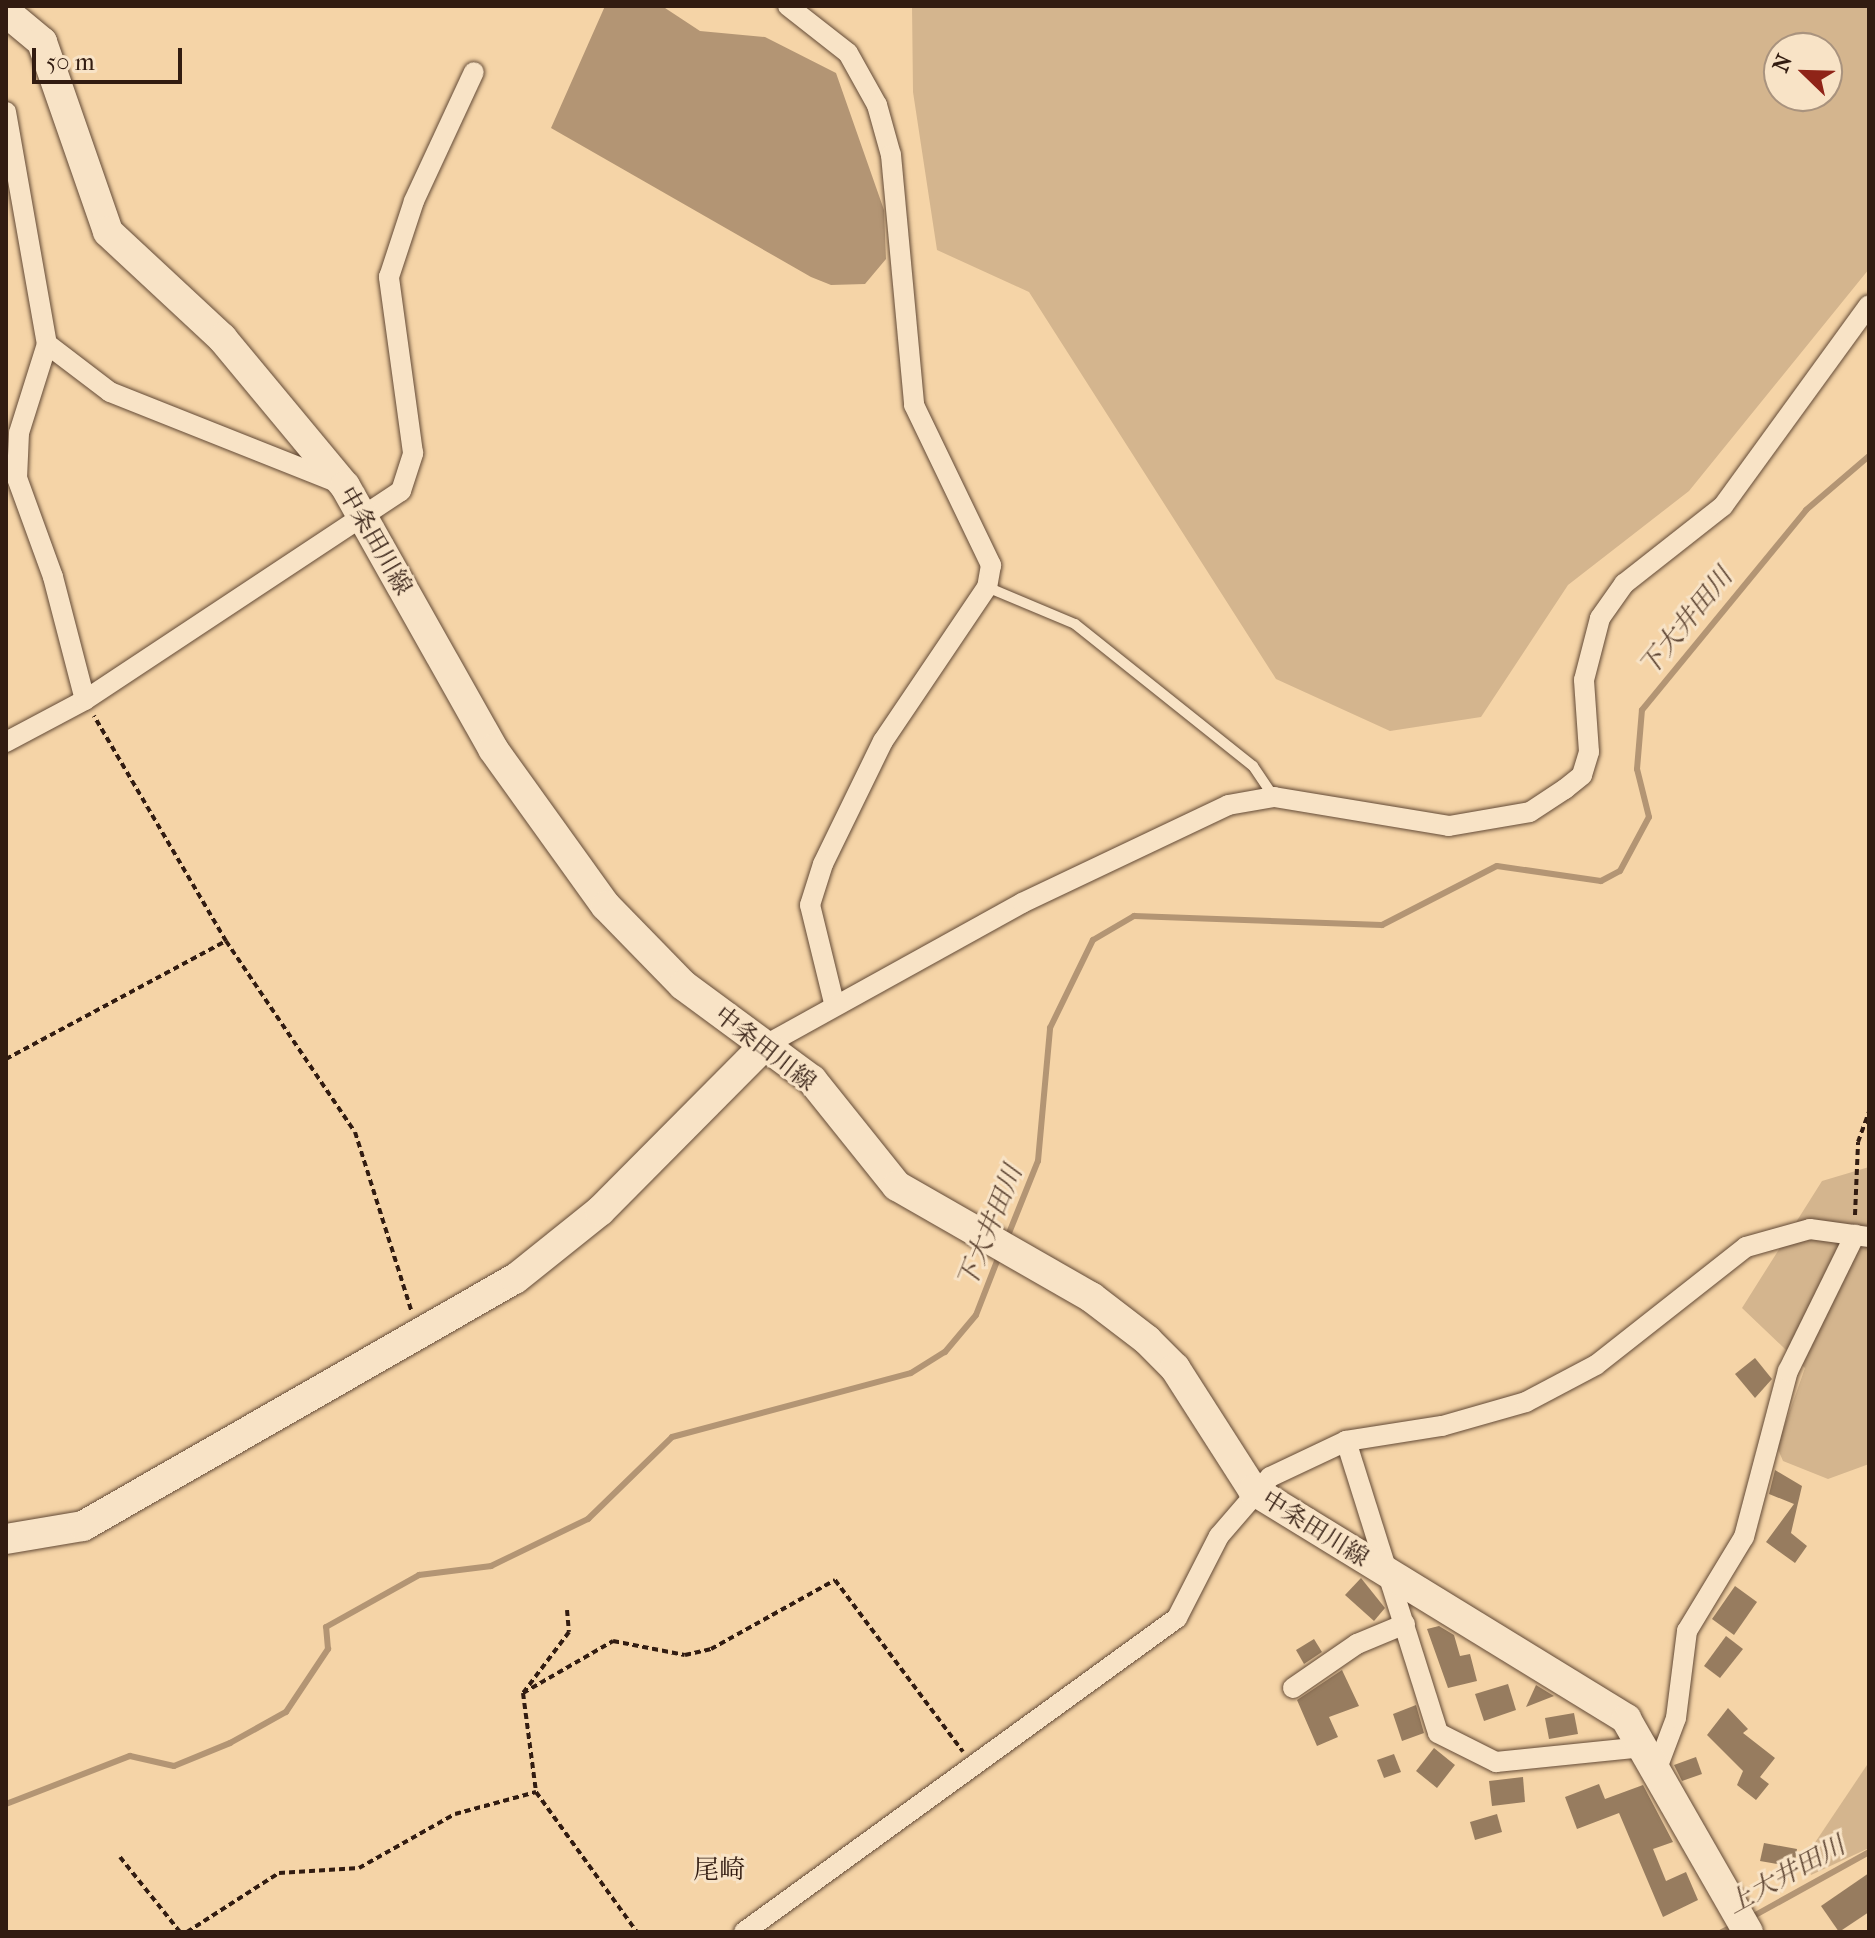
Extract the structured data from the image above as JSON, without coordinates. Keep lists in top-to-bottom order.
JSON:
{
  "streets": {
    "main road": ["中条田川線"]
  },
  "districts": ["尾崎"],
  "water": ["下大井田川", "上大井田川"],
  "scale_bar": "50 m",
  "north": "top left"
}
